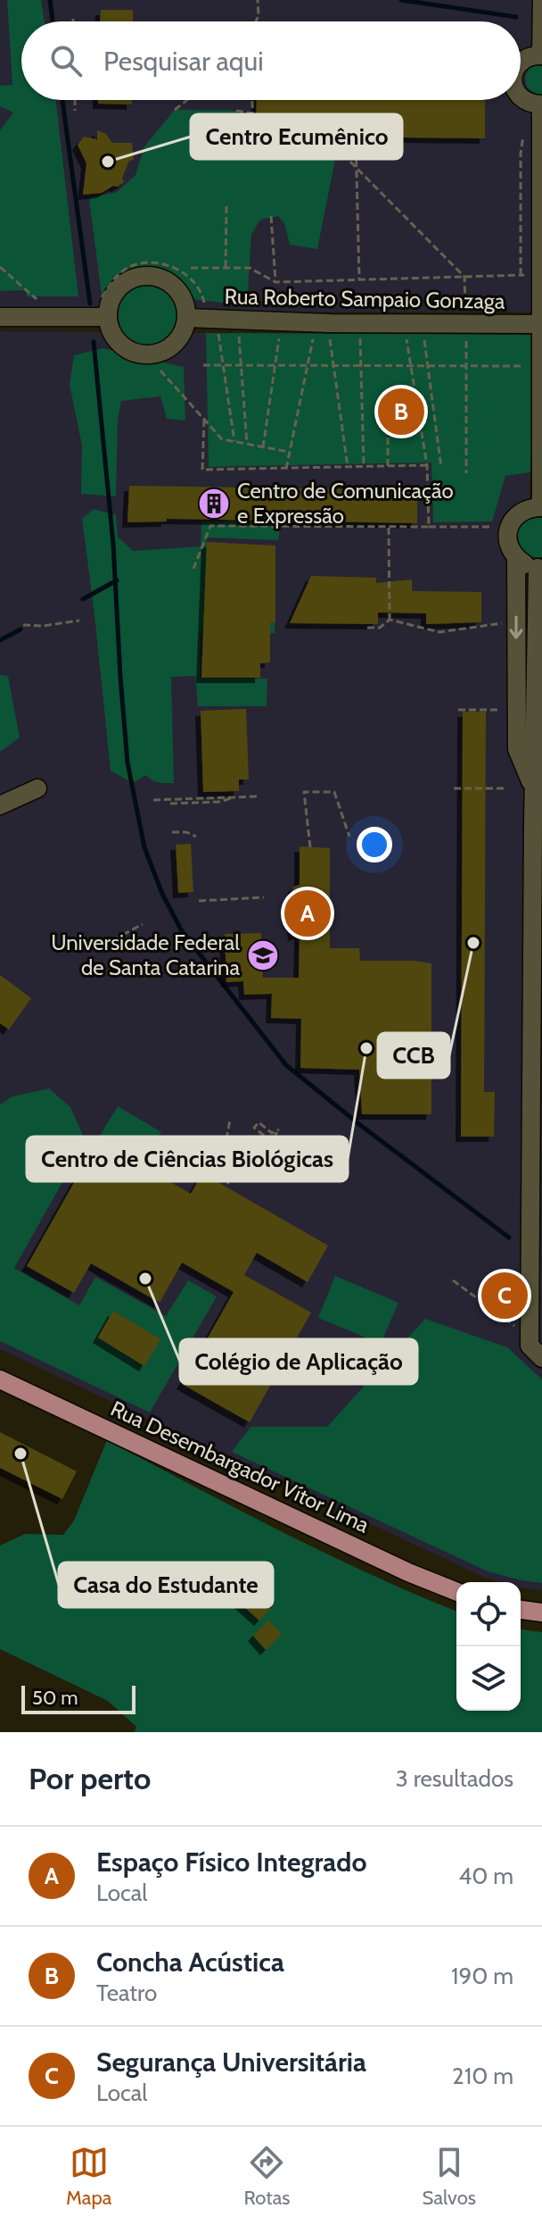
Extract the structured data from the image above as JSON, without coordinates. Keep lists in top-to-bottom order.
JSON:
{
  "streets": {
    "main road": ["Rua Desembargador Vítor Lima"],
    "street": ["Rua Roberto Sampaio Gonzaga"]
  },
  "places": {
    "other": [
      "Centro Ecumênico",
      "CCB",
      "Centro de Ciências Biológicas",
      "Colégio de Aplicação",
      "Casa do Estudante"
    ],
    "building": ["Centro de Comunicação e Expressão"],
    "school or university": ["Universidade Federal de Santa Catarina"]
  },
  "scale_bar": "50 m",
  "page": {
    "search": "Pesquisar aqui",
    "pins": ["B", "A", "C"],
    "scale": "50 m",
    "heading": ["Por perto", "3 resultados"],
    "list": [
      {
        "mark": "A",
        "name": "Espaço Físico Integrado",
        "note": "Local",
        "value": "40 m"
      },
      {
        "mark": "B",
        "name": "Concha Acústica",
        "note": "Teatro",
        "value": "190 m"
      },
      {
        "mark": "C",
        "name": "Segurança Universitária",
        "note": "Local",
        "value": "210 m"
      }
    ],
    "nav": ["Mapa", "Rotas", "Salvos"]
  }
}
